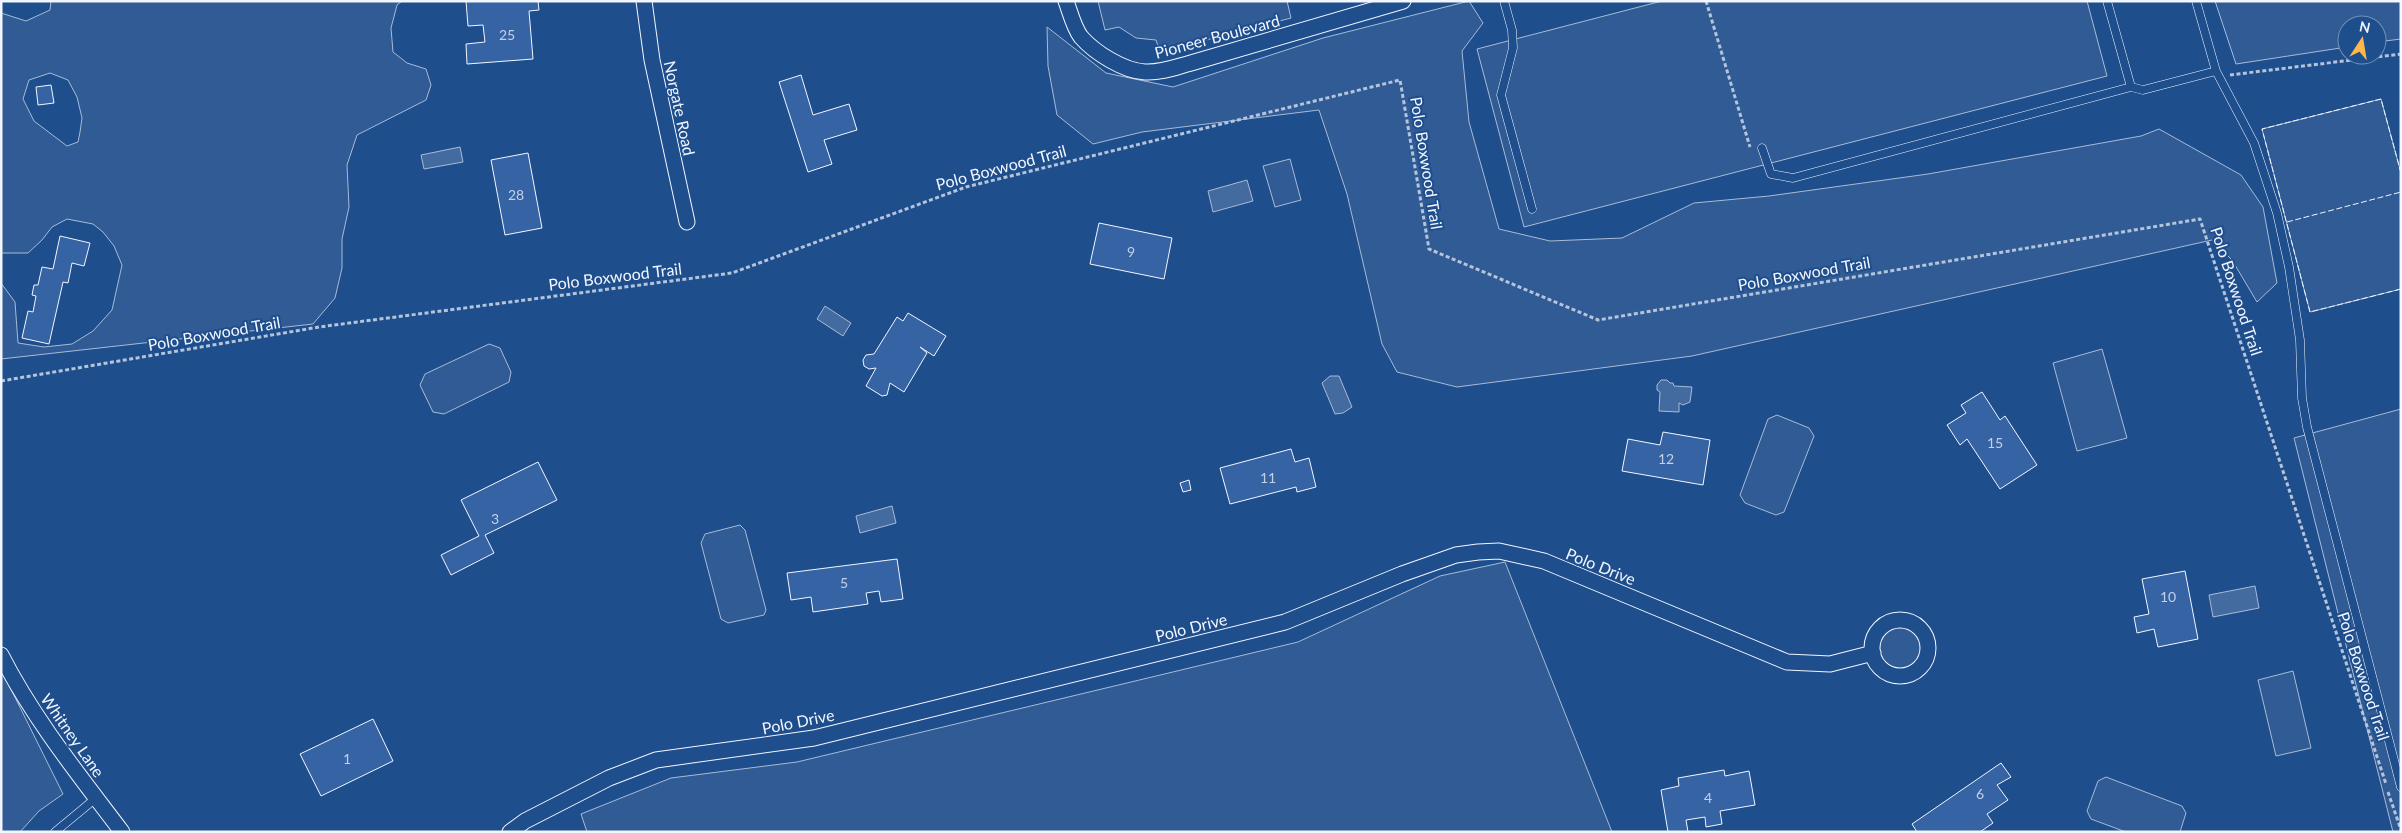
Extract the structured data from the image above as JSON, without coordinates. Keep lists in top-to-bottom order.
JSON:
{
  "streets": {
    "street": [
      "Pioneer Boulevard",
      "Norgate Road",
      "Polo Drive",
      "Whitney Lane"
    ],
    "path": ["Polo Boxwood Trail"]
  },
  "house_numbers": [
    "25",
    "28",
    "9",
    "15",
    "12",
    "11",
    "3",
    "5",
    "10",
    "1",
    "6",
    "4"
  ],
  "north": "top"
}
